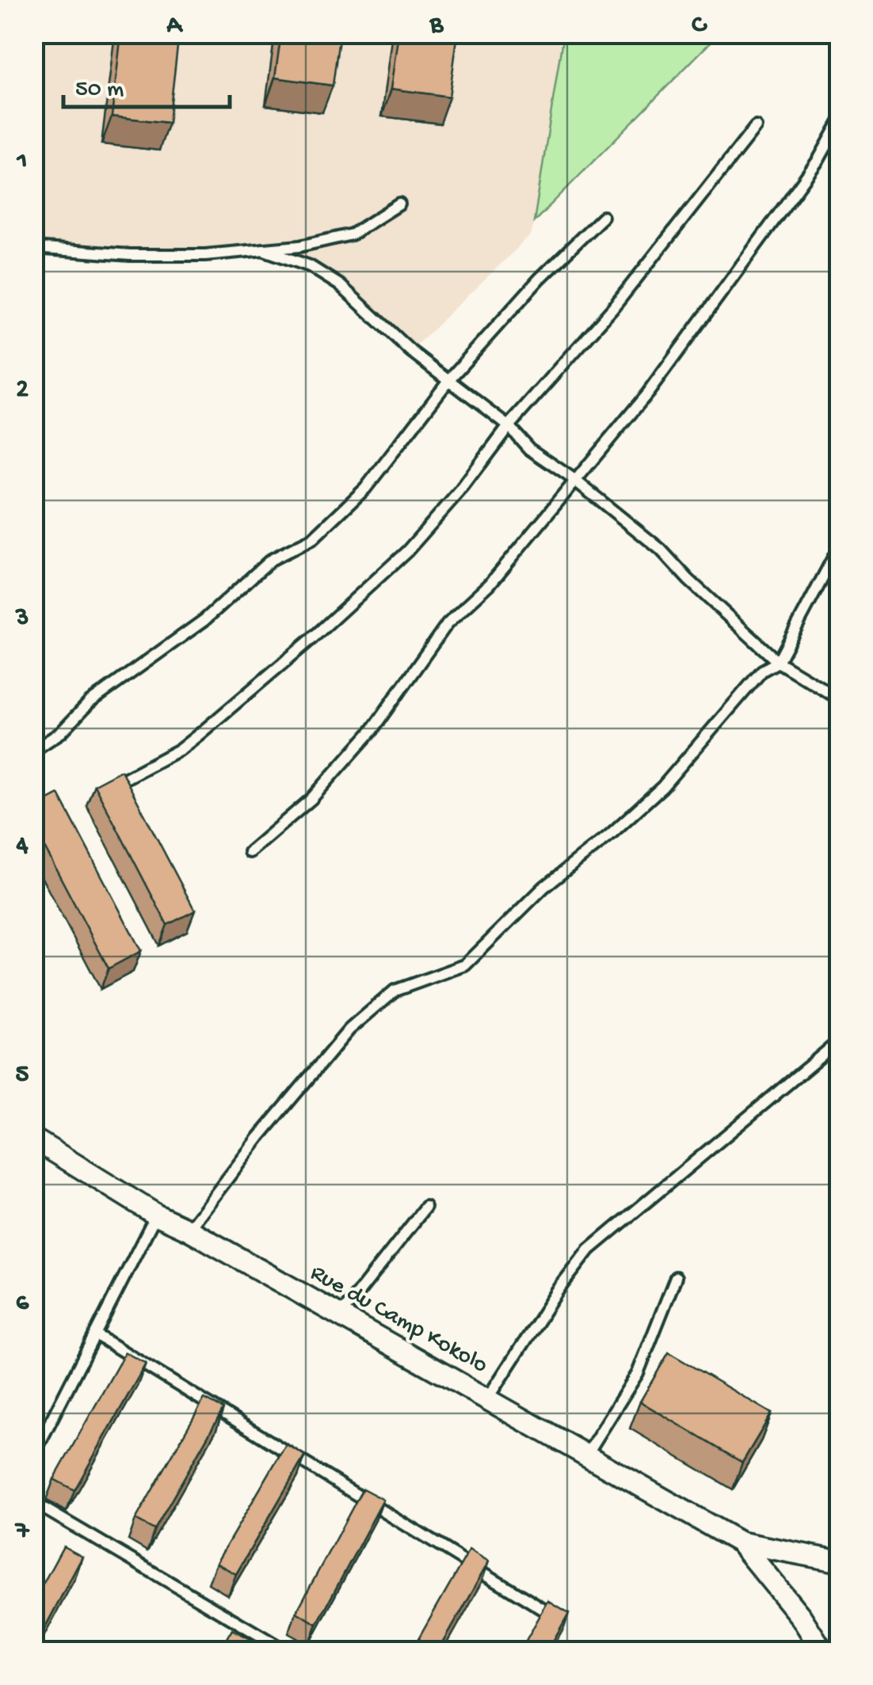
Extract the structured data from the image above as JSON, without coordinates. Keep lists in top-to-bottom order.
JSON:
{
  "streets": {
    "street": ["Rue du Camp Kokolo"]
  },
  "scale_bar": "50 m",
  "grid": {
    "columns": ["A", "B", "C"],
    "rows": [
      "1",
      "2",
      "3",
      "4",
      "5",
      "6",
      "7"
    ]
  }
}
